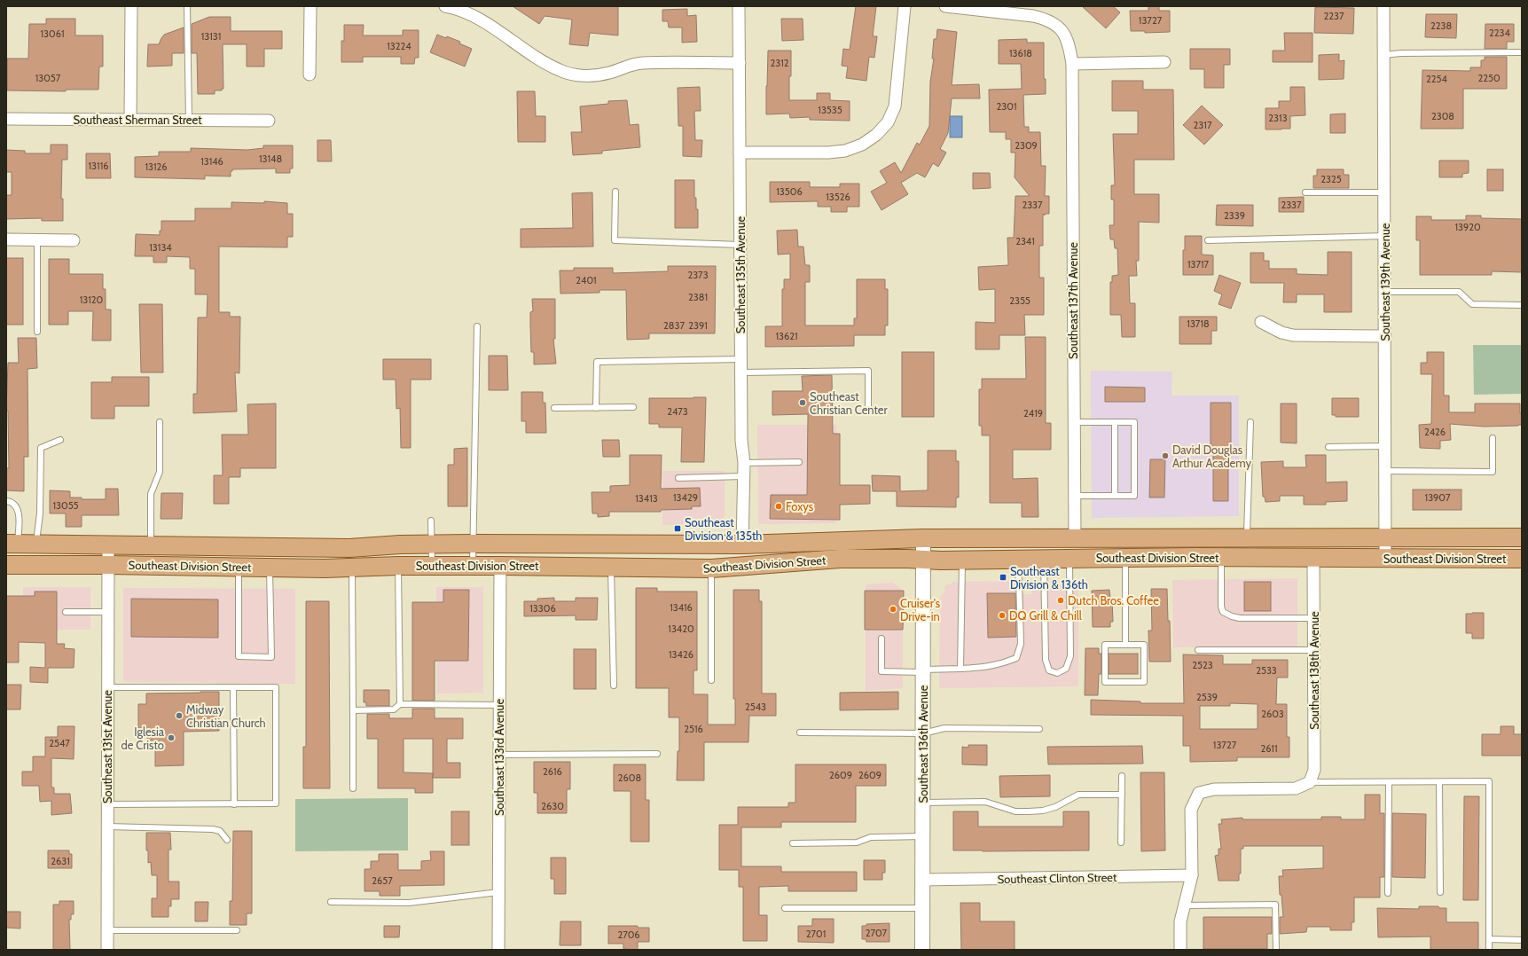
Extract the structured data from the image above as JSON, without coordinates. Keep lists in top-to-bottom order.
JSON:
{
  "streets": {
    "main road": ["Southeast Division Street"],
    "street": [
      "Southeast Sherman Street",
      "Southeast 135th Avenue",
      "Southeast 139th Avenue",
      "Southeast 137th Avenue",
      "Southeast 138th Avenue",
      "Southeast 136th Avenue",
      "Southeast 131st Avenue",
      "Southeast 133rd Avenue",
      "Southeast Clinton Street"
    ]
  },
  "crossings": [
    ["Southeast 135th Avenue", "Southeast Division Street"],
    ["Southeast 139th Avenue", "Southeast Division Street"],
    ["Southeast 137th Avenue", "Southeast Division Street"],
    ["Southeast Division Street", "Southeast 138th Avenue"],
    ["Southeast Division Street", "Southeast 136th Avenue"],
    ["Southeast Division Street", "Southeast 131st Avenue"],
    ["Southeast Division Street", "Southeast 133rd Avenue"],
    ["Southeast 136th Avenue", "Southeast Clinton Street"]
  ],
  "places": {
    "other": [
      "Southeast Christian Center",
      "David Douglas Arthur Academy",
      "Foxys",
      "Dutch Bros. Coffee",
      "Cruiser's Drive-in",
      "DQ Grill & Chill",
      "Midway Christian Church",
      "Iglesia de Cristo"
    ],
    "transit": ["Southeast Division & 135th", "Southeast Division & 136th"]
  },
  "house_numbers": [
    "2237",
    "13727",
    "2238",
    "2234",
    "13061",
    "13131",
    "13224",
    "13618",
    "2312",
    "13057",
    "2250",
    "2254",
    "2301",
    "13535",
    "2308",
    "2313",
    "2317",
    "2309",
    "13148",
    "13146",
    "13116",
    "13126",
    "2325",
    "13506",
    "13526",
    "2337",
    "2337",
    "2339",
    "13920",
    "2341",
    "13134",
    "13717",
    "2373",
    "2401",
    "2381",
    "13120",
    "2355",
    "13718",
    "2837",
    "2391",
    "13621",
    "2473",
    "2419",
    "2426",
    "13429",
    "13907",
    "13413",
    "13055",
    "13416",
    "13306",
    "13420",
    "13426",
    "2523",
    "2533",
    "2539",
    "2543",
    "2603",
    "2516",
    "2547",
    "13727",
    "2611",
    "2616",
    "2609",
    "2609",
    "2608",
    "2630",
    "2631",
    "2657",
    "2707",
    "2701",
    "2706"
  ]
}
